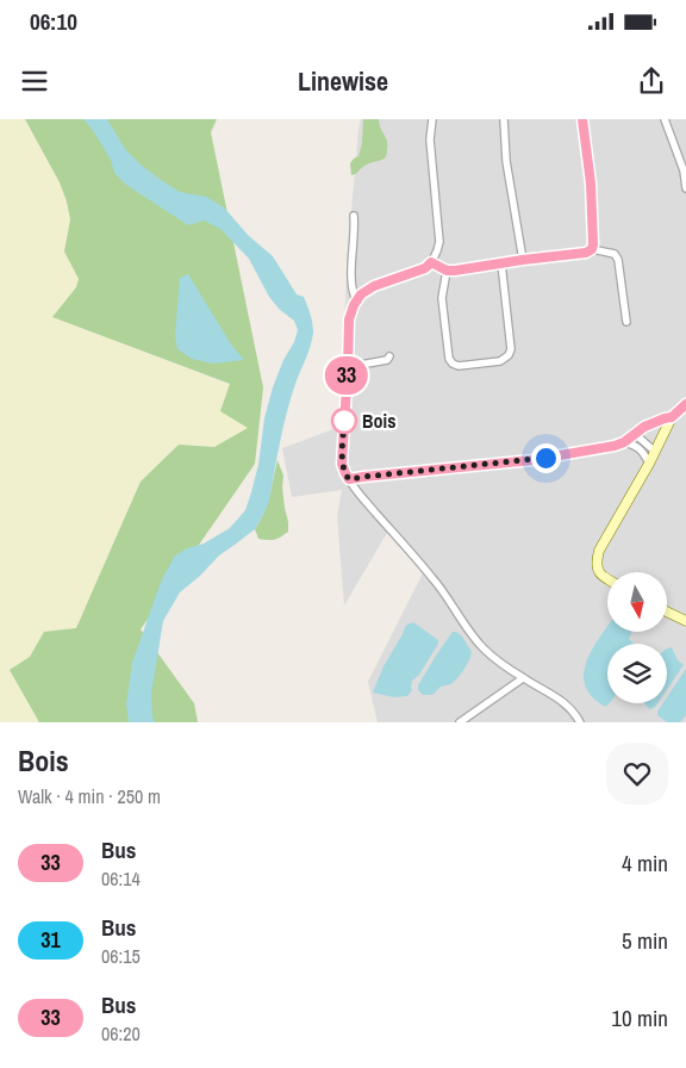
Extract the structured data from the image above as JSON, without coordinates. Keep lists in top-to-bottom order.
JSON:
{
  "places": ["Bois"],
  "lines": ["bus line 33"],
  "north": "bottom",
  "page": {
    "status": "06:10",
    "header": "Linewise",
    "on_map": "33",
    "heading": ["Bois", "Walk · 4 min · 250 m"],
    "list": [
      {
        "mark": "33",
        "name": "Bus",
        "note": "06:14",
        "value": "4 min"
      },
      {
        "mark": "31",
        "name": "Bus",
        "note": "06:15",
        "value": "5 min"
      },
      {
        "mark": "33",
        "name": "Bus",
        "note": "06:20",
        "value": "10 min"
      }
    ]
  }
}
